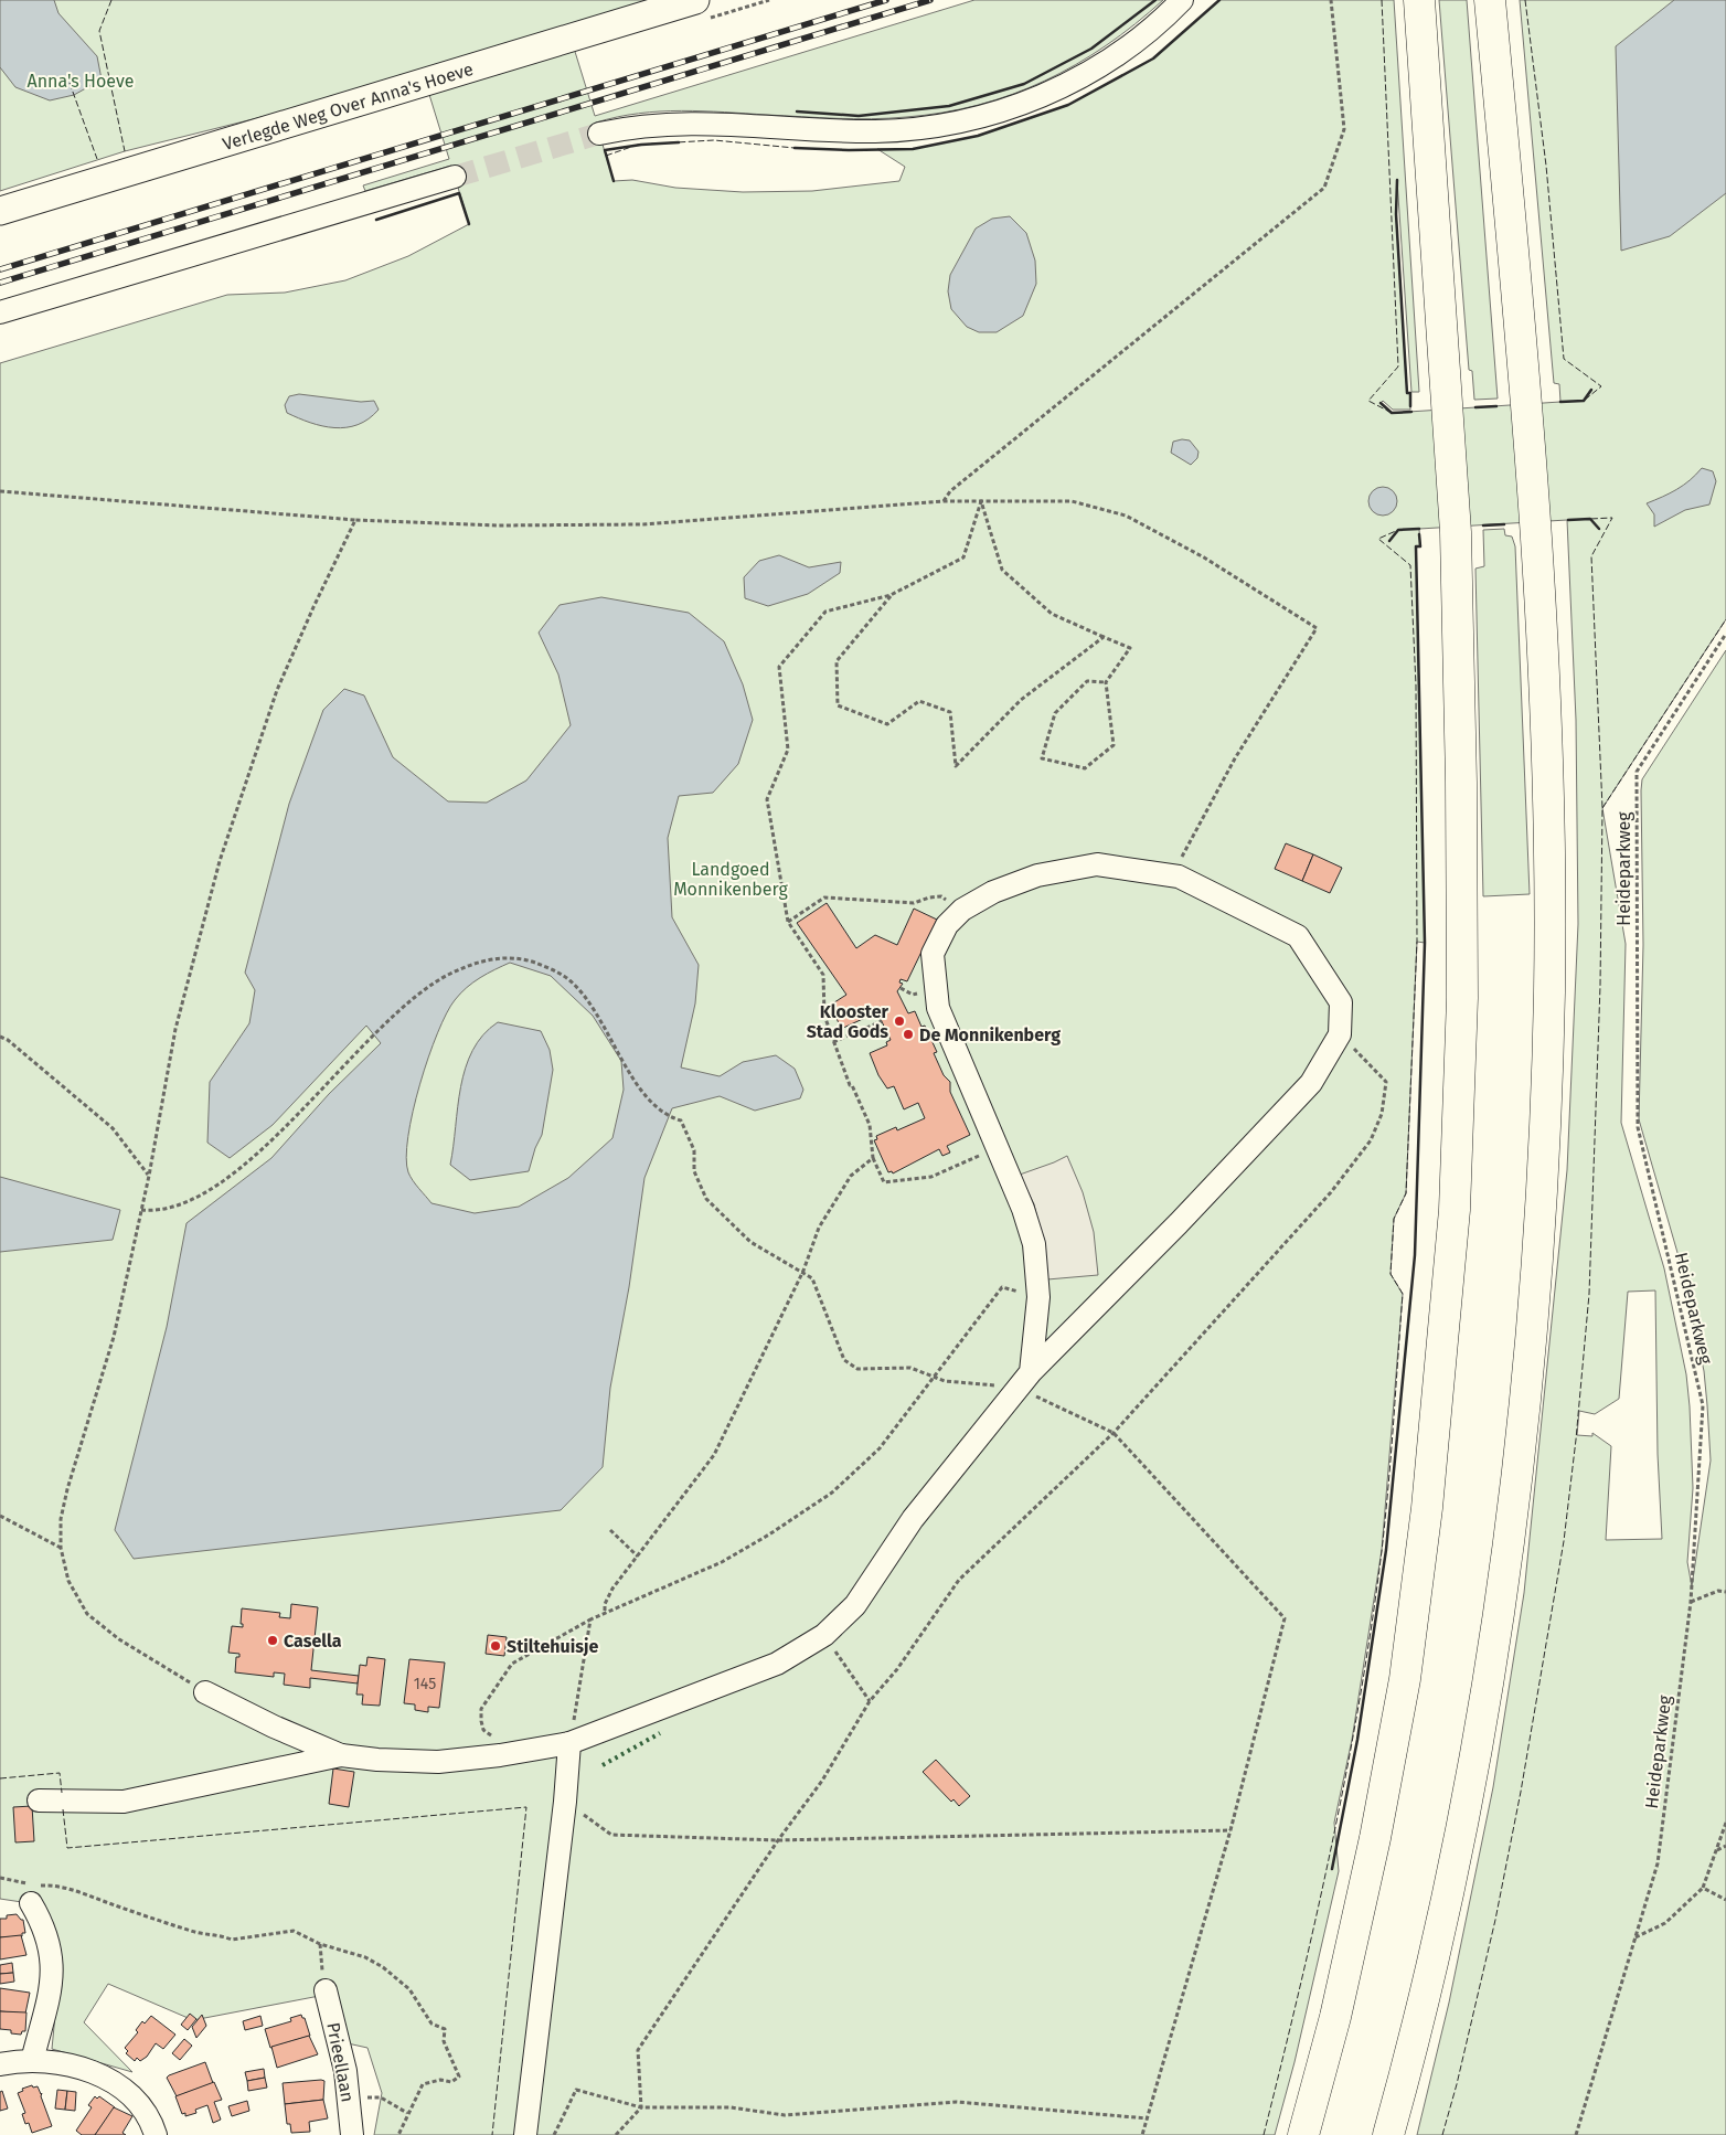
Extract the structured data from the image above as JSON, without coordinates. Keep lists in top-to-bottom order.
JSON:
{
  "streets": {
    "main road": ["Verlegde Weg Over Anna's Hoeve"],
    "street": ["Prieellaan"],
    "path": ["Heideparkweg"]
  },
  "parks": ["Anna's Hoeve", "Landgoed Monnikenberg"],
  "places": [
    "Klooster Stad Gods",
    "De Monnikenberg",
    "Casella",
    "Stiltehuisje"
  ],
  "house_numbers": ["145"]
}
